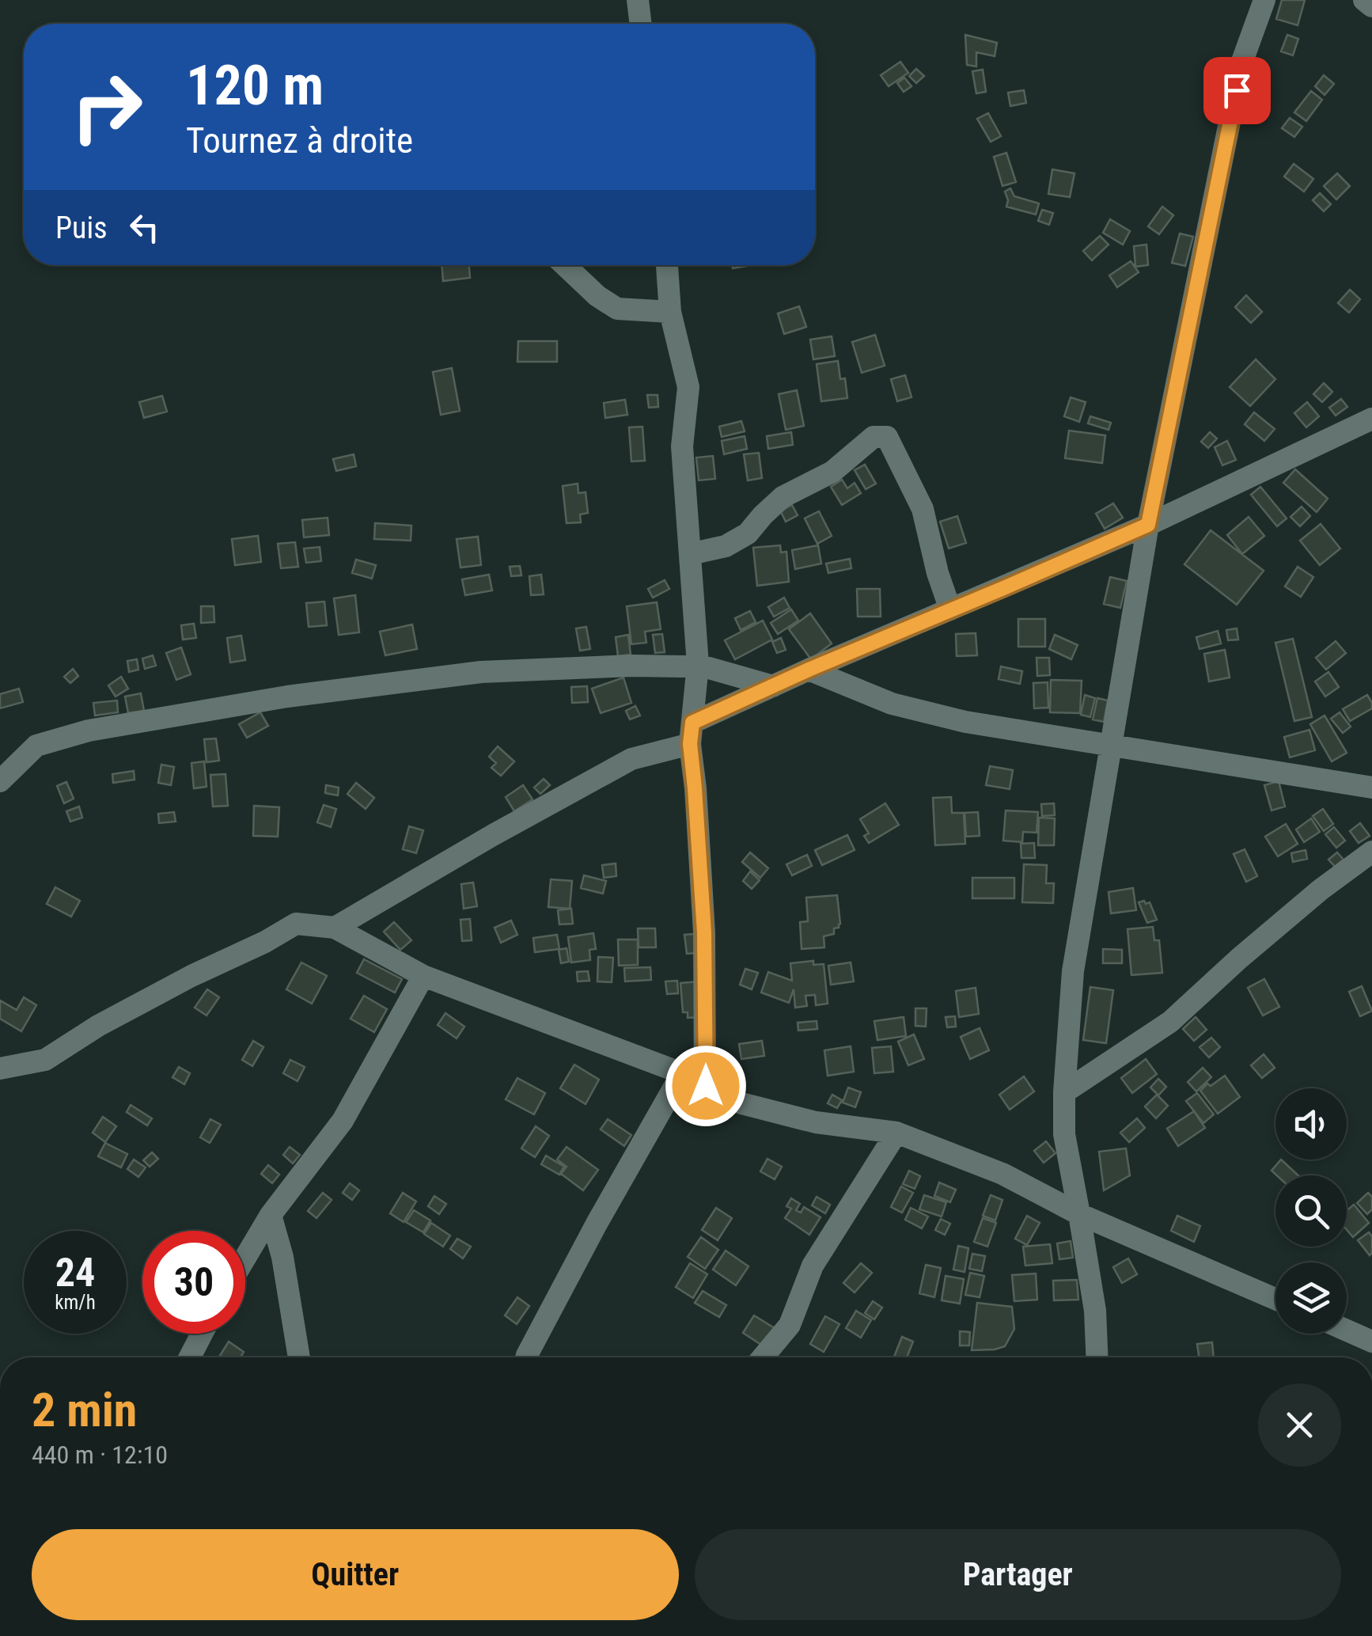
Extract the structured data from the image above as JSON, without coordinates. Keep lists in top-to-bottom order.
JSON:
{
  "page": {
    "turn": ["120 m", "Tournez à droite"],
    "then": "Puis",
    "speed": "24 km/h",
    "limit": "30",
    "heading": ["2 min", "440 m · 12:10"],
    "buttons": ["Quitter", "Partager"]
  }
}
